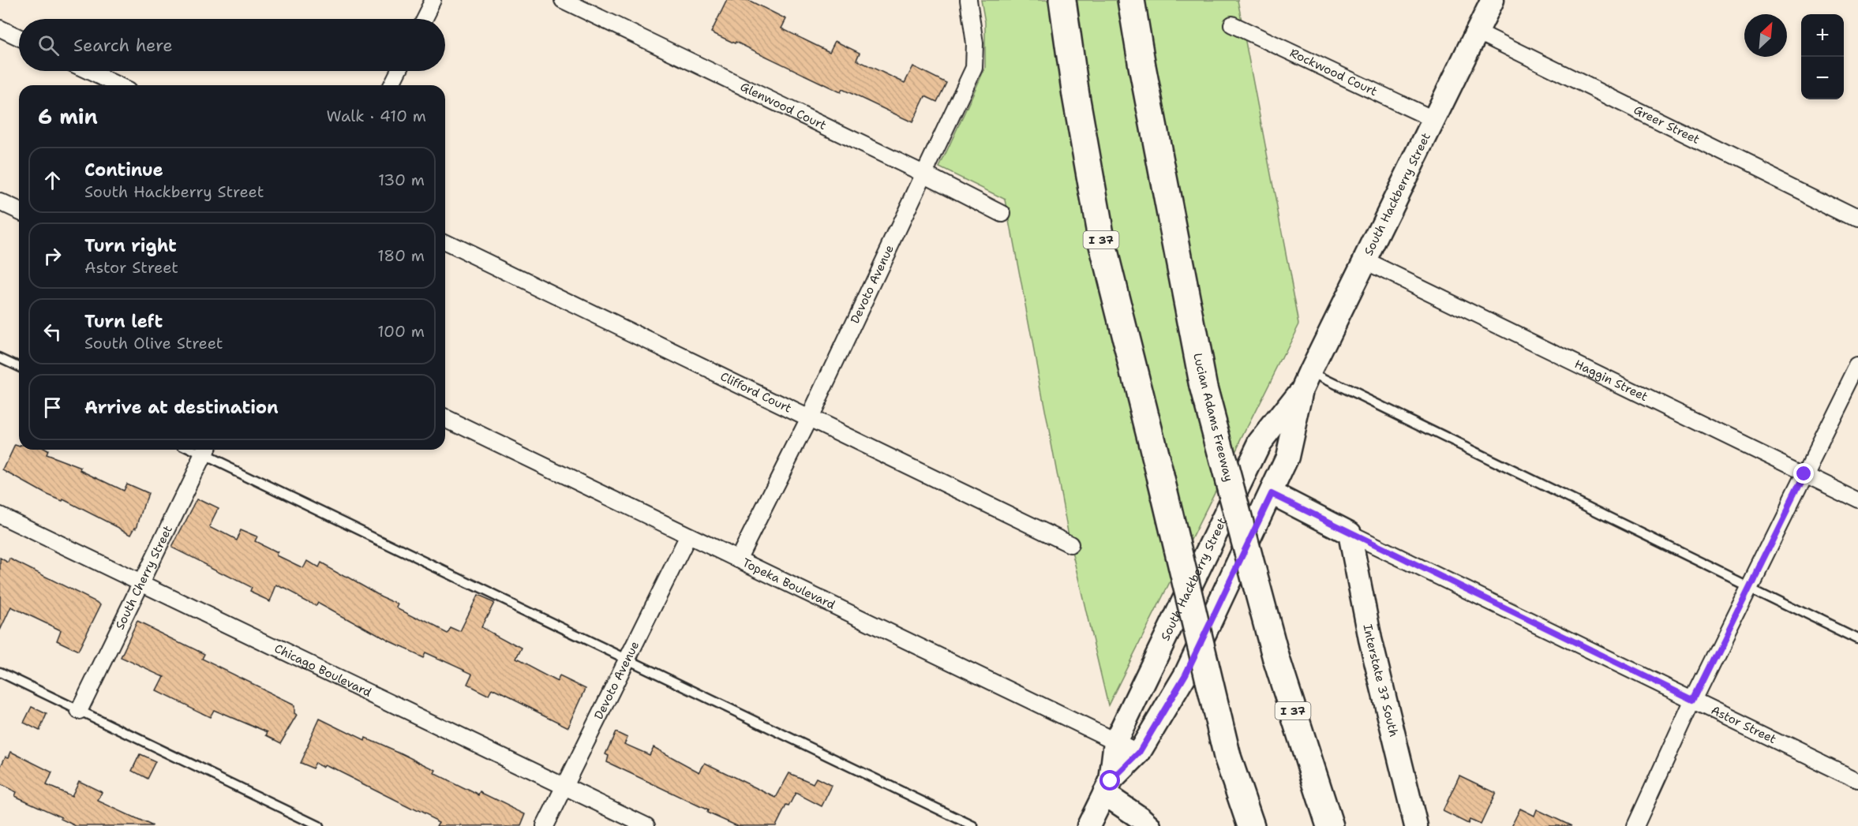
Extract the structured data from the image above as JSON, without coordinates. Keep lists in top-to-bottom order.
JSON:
{
  "streets": {
    "highway": ["I 37", "Lucian Adams Freeway"],
    "main road": ["South Hackberry Street", "Interstate 37 South", "Astor Street"],
    "street": [
      "Rockwood Court",
      "Glenwood Court",
      "Greer Street",
      "Devoto Avenue",
      "Haggin Street",
      "Clifford Court",
      "South Cherry Street",
      "Topeka Boulevard",
      "Chicago Boulevard"
    ]
  },
  "crossings": [
    ["Rockwood Court", "South Hackberry Street"],
    ["Glenwood Court", "Devoto Avenue"],
    ["Greer Street", "South Hackberry Street"],
    ["South Hackberry Street", "Haggin Street"],
    ["South Hackberry Street", "Topeka Boulevard"],
    ["South Hackberry Street", "Astor Street"],
    ["Devoto Avenue", "Clifford Court"],
    ["Devoto Avenue", "Topeka Boulevard"],
    ["Devoto Avenue", "Chicago Boulevard"],
    ["South Cherry Street", "Chicago Boulevard"],
    ["Interstate 37 South", "Astor Street"]
  ],
  "north": "top right",
  "page": {
    "map_buttons": ["+", "−"],
    "search": "Search here",
    "heading": ["6 min", "Walk · 410 m"],
    "list": [
      ["Continue", "South Hackberry Street", "130 m"],
      ["Turn right", "Astor Street", "180 m"],
      ["Turn left", "South Olive Street", "100 m"],
      "Arrive at destination"
    ]
  }
}
